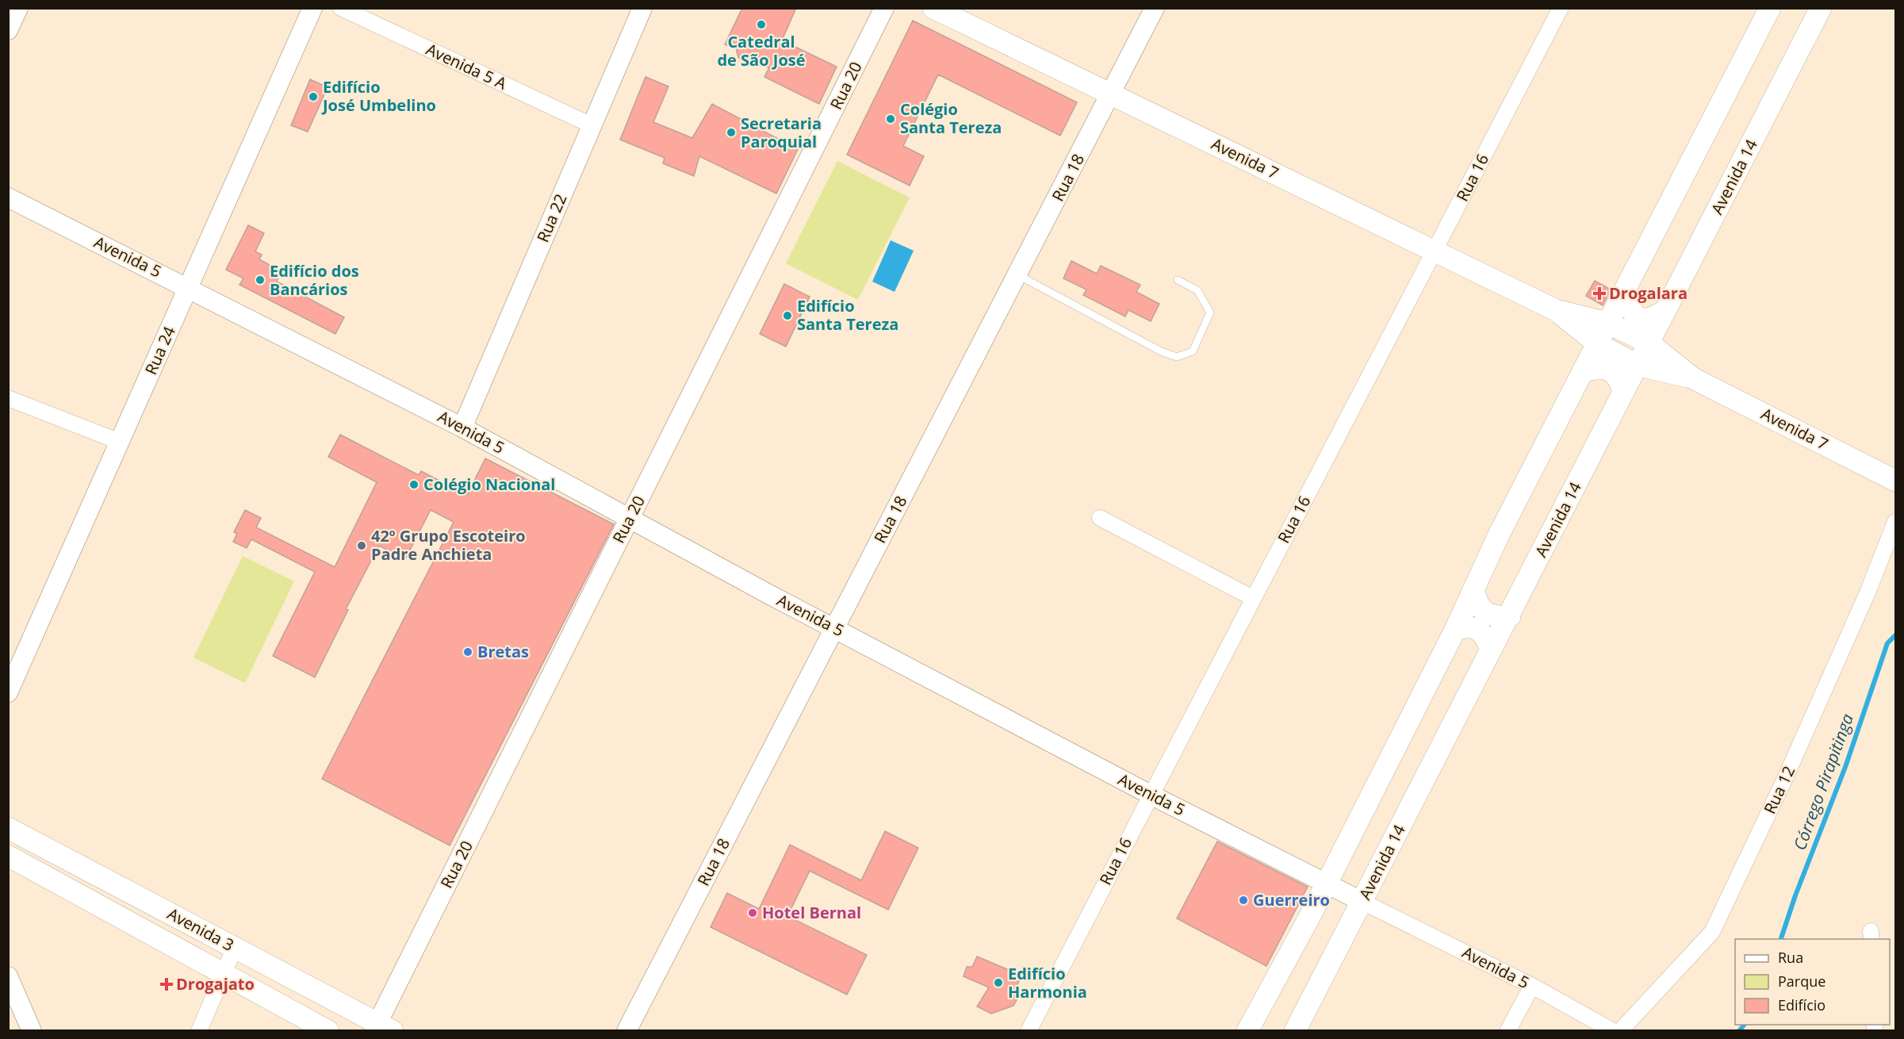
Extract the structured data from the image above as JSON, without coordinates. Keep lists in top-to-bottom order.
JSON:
{
  "streets": {
    "main road": ["Avenida 7", "Avenida 14", "Avenida 3"],
    "street": [
      "Avenida 5 A",
      "Rua 20",
      "Rua 18",
      "Rua 16",
      "Rua 22",
      "Avenida 5",
      "Rua 24",
      "Rua 12"
    ]
  },
  "crossings": [
    ["Avenida 5 A", "Rua 22"],
    ["Rua 20", "Avenida 5"],
    ["Rua 20", "Avenida 3"],
    ["Avenida 7", "Avenida 14"],
    ["Avenida 7", "Rua 18"],
    ["Avenida 7", "Rua 16"],
    ["Avenida 14", "Avenida 5"],
    ["Rua 18", "Avenida 5"],
    ["Rua 16", "Avenida 5"],
    ["Rua 22", "Avenida 5"],
    ["Avenida 5", "Rua 24"]
  ],
  "water": ["Córrego Pirapitinga"],
  "places": {
    "other": [
      "Catedral de São José",
      "Edifício José Umbelino",
      "Colégio Santa Tereza",
      "Secretaria Paroquial",
      "Edifício dos Bancários",
      "Edifício Santa Tereza",
      "Colégio Nacional",
      "42º Grupo Escoteiro Padre Anchieta",
      "Bretas",
      "Guerreiro",
      "Hotel Bernal",
      "Edifício Harmonia"
    ],
    "health": ["Drogalara", "Drogajato"]
  },
  "legend": ["Rua", "Parque", "Edifício"]
}
